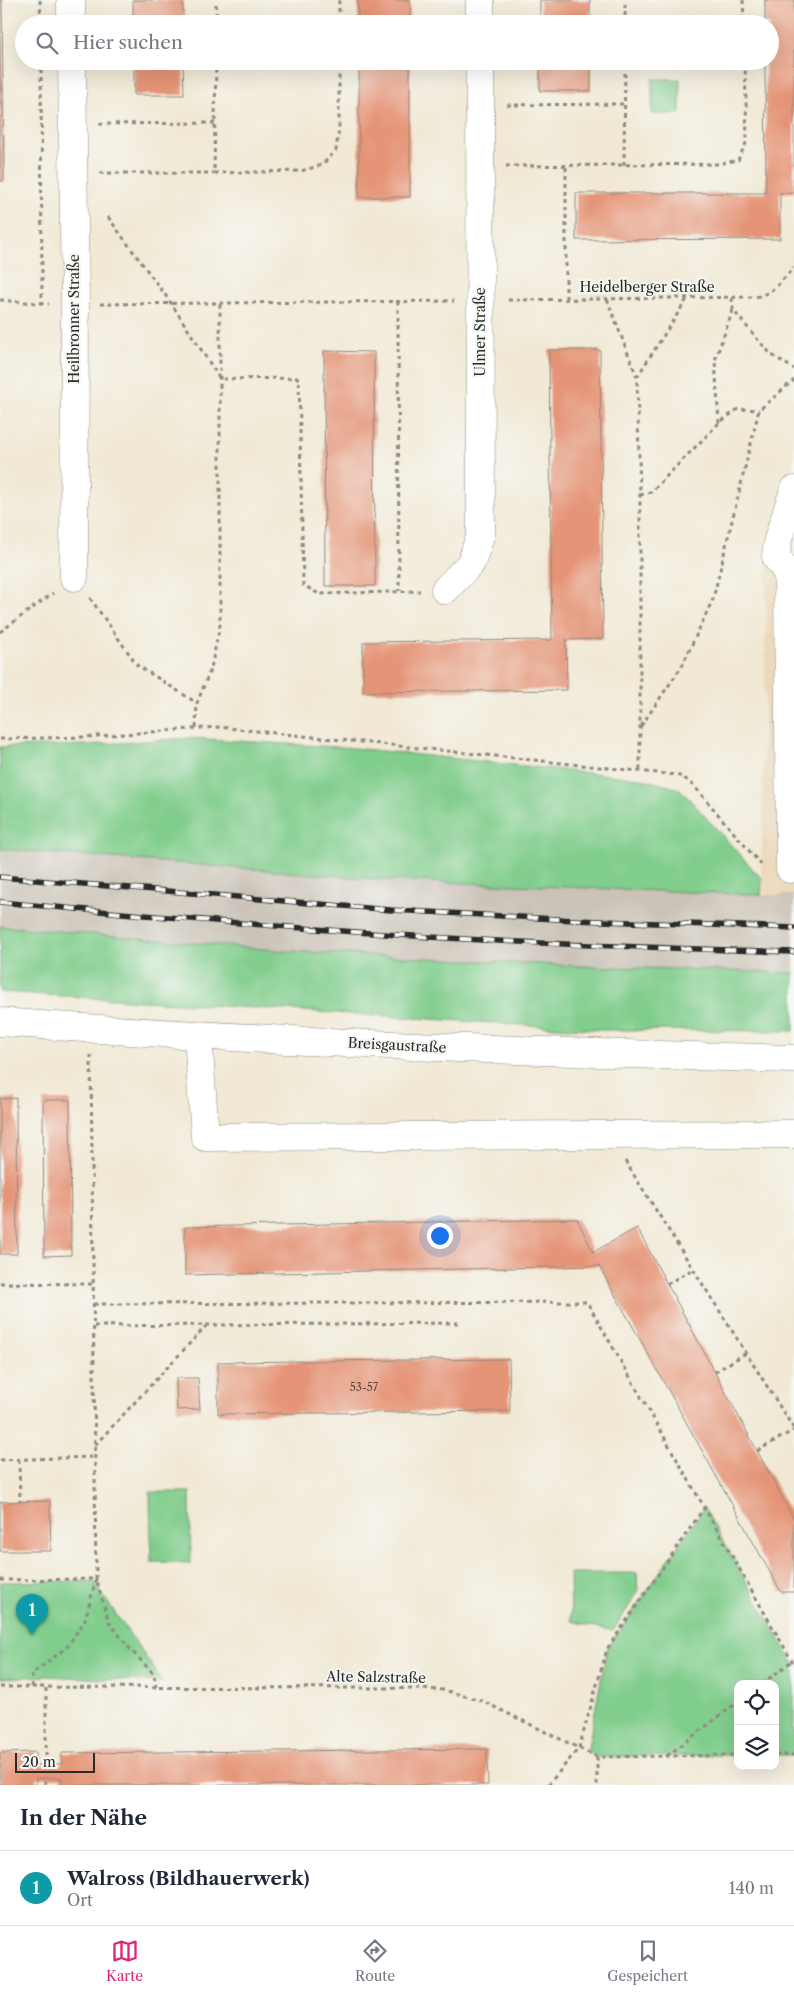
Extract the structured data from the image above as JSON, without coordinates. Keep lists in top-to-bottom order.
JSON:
{
  "streets": {
    "street": ["Heilbronner Straße", "Ulmer Straße", "Breisgaustraße"],
    "path": ["Heidelberger Straße", "Alte Salzstraße"]
  },
  "house_numbers": ["53-57"],
  "scale_bar": "20 m",
  "page": {
    "search": "Hier suchen",
    "pins": "1",
    "scale": "20 m",
    "heading": "In der Nähe",
    "list": [
      {
        "mark": "1",
        "name": "Walross (Bildhauerwerk)",
        "note": "Ort",
        "value": "140 m"
      }
    ],
    "nav": ["Karte", "Route", "Gespeichert"]
  }
}
